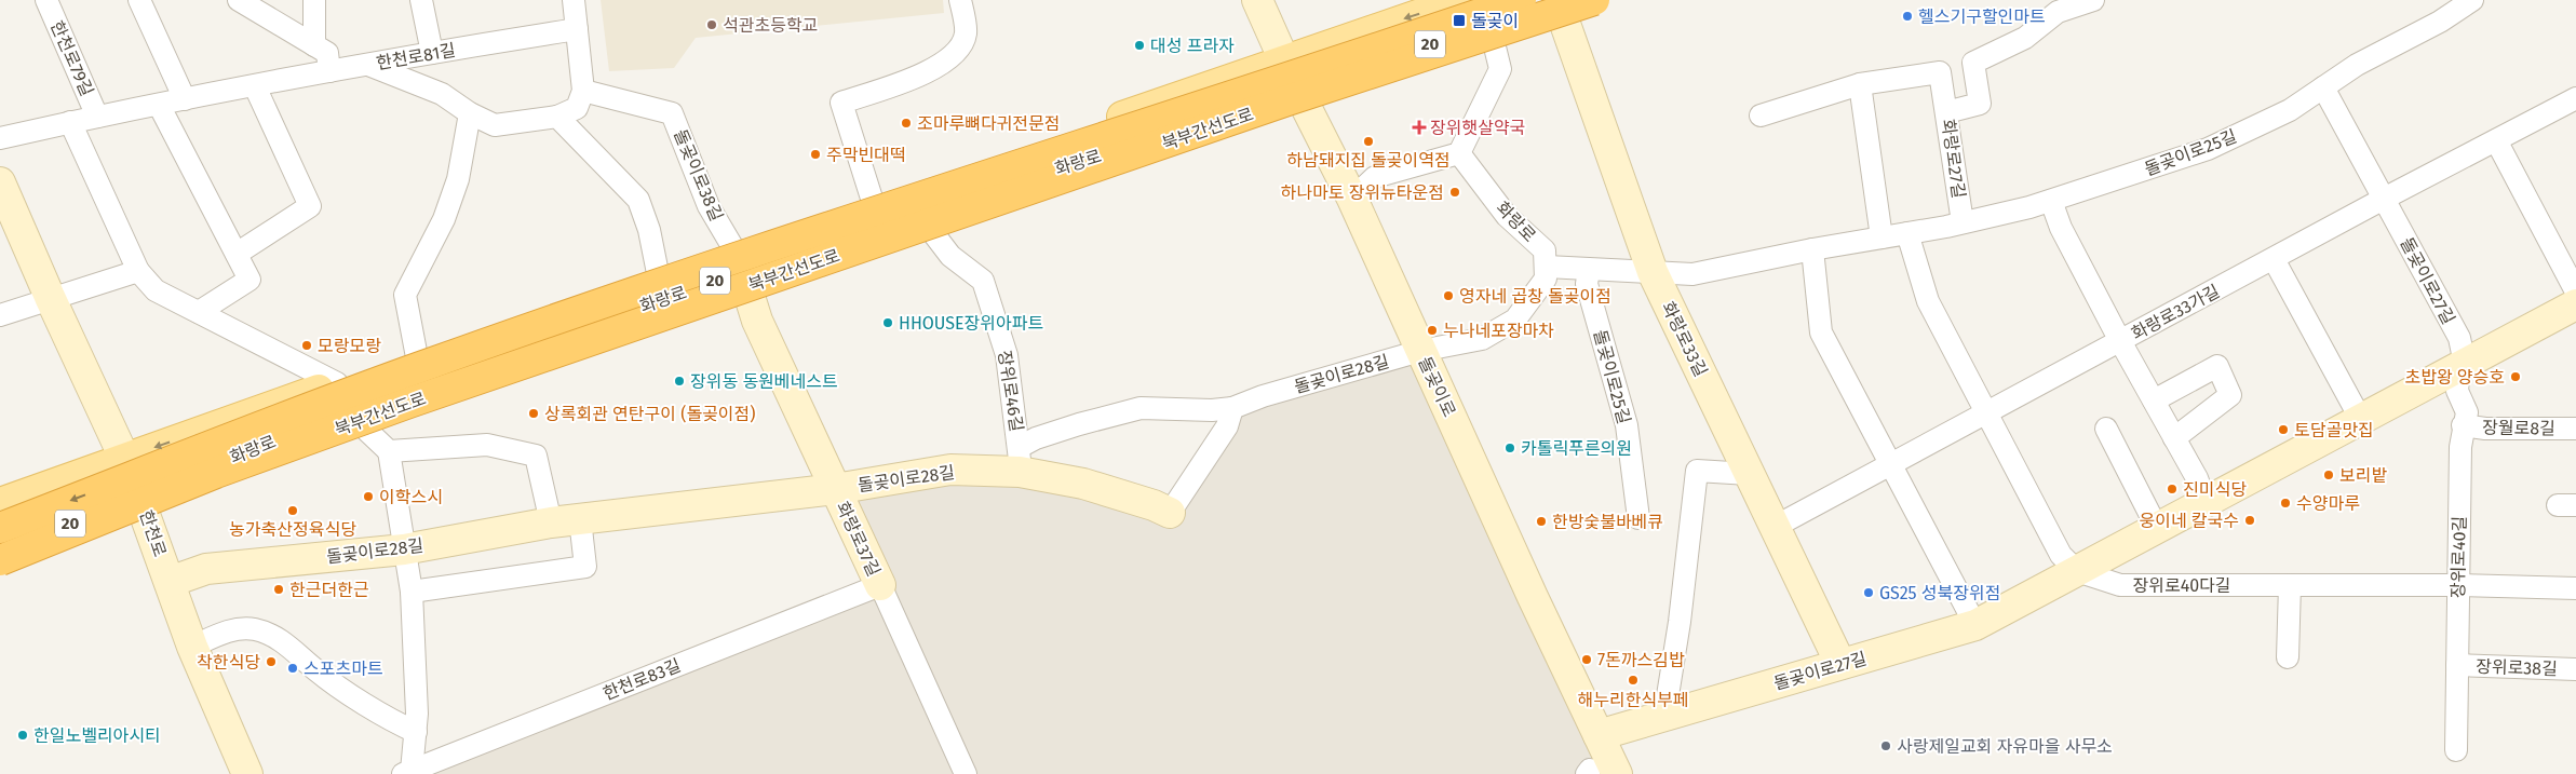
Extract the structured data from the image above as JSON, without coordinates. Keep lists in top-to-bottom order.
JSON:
{
  "streets": {
    "highway": ["북부간선도로"],
    "main road": ["20", "화랑로"],
    "street": [
      "한천로81길",
      "한천로79길",
      "돌곶이로25길",
      "화랑로27길",
      "돌곶이로38길",
      "돌곶이로27길",
      "화랑로33가길",
      "화랑로33길",
      "돌곶이로28길",
      "돌곶이로",
      "장위로46길",
      "장월로8길",
      "한천로",
      "화랑로37길",
      "장위로40길",
      "장위로40다길",
      "장위로38길",
      "한천로83길"
    ]
  },
  "crossings": [
    ["한천로81길", "한천로79길"],
    ["돌곶이로25길", "화랑로27길"],
    ["돌곶이로25길", "화랑로"],
    ["돌곶이로25길", "화랑로33길"],
    ["화랑로", "돌곶이로38길"],
    ["화랑로", "화랑로33길"],
    ["화랑로", "돌곶이로"],
    ["화랑로", "장위로46길"],
    ["화랑로", "한천로"],
    ["화랑로", "화랑로37길"],
    ["돌곶이로38길", "화랑로37길"],
    ["돌곶이로27길", "화랑로33가길"],
    ["돌곶이로27길", "화랑로33길"],
    ["돌곶이로27길", "돌곶이로"],
    ["돌곶이로27길", "장위로40길"],
    ["돌곶이로27길", "장위로40다길"],
    ["화랑로33가길", "화랑로33길"],
    ["돌곶이로28길", "돌곶이로"],
    ["돌곶이로28길", "장위로46길"],
    ["돌곶이로28길", "한천로"],
    ["돌곶이로28길", "화랑로37길"],
    ["장월로8길", "장위로40길"],
    ["화랑로37길", "한천로83길"],
    ["장위로40길", "장위로40다길"],
    ["장위로40길", "장위로38길"]
  ],
  "places": {
    "other": [
      "헬스기구할인마트",
      "석관초등학교",
      "대성 프라자",
      "조마루뼈다귀전문점",
      "하남돼지집 돌곶이역점",
      "주막빈대떡",
      "하나마토 장위뉴타운점",
      "영자네 곱창 돌곶이점",
      "HHOUSE장위아파트",
      "누나네포장마차",
      "모랑모랑",
      "초밥왕 양승호",
      "장위동 동원베네스트",
      "상록회관 연탄구이 (돌곶이점)",
      "토담골맛집",
      "카톨릭푸른의원",
      "보리밭",
      "진미식당",
      "이학스시",
      "수양마루",
      "농가축산정육식당",
      "웅이네 칼국수",
      "한방숯불바베큐",
      "한근더한근",
      "GS25 성북장위점",
      "7돈까스김밥",
      "착한식당",
      "스포츠마트",
      "해누리한식부페",
      "한일노벨리아시티",
      "사랑제일교회 자유마을 사무소"
    ],
    "transit": ["돌곶이"],
    "health": ["장위햇살약국"]
  }
}
